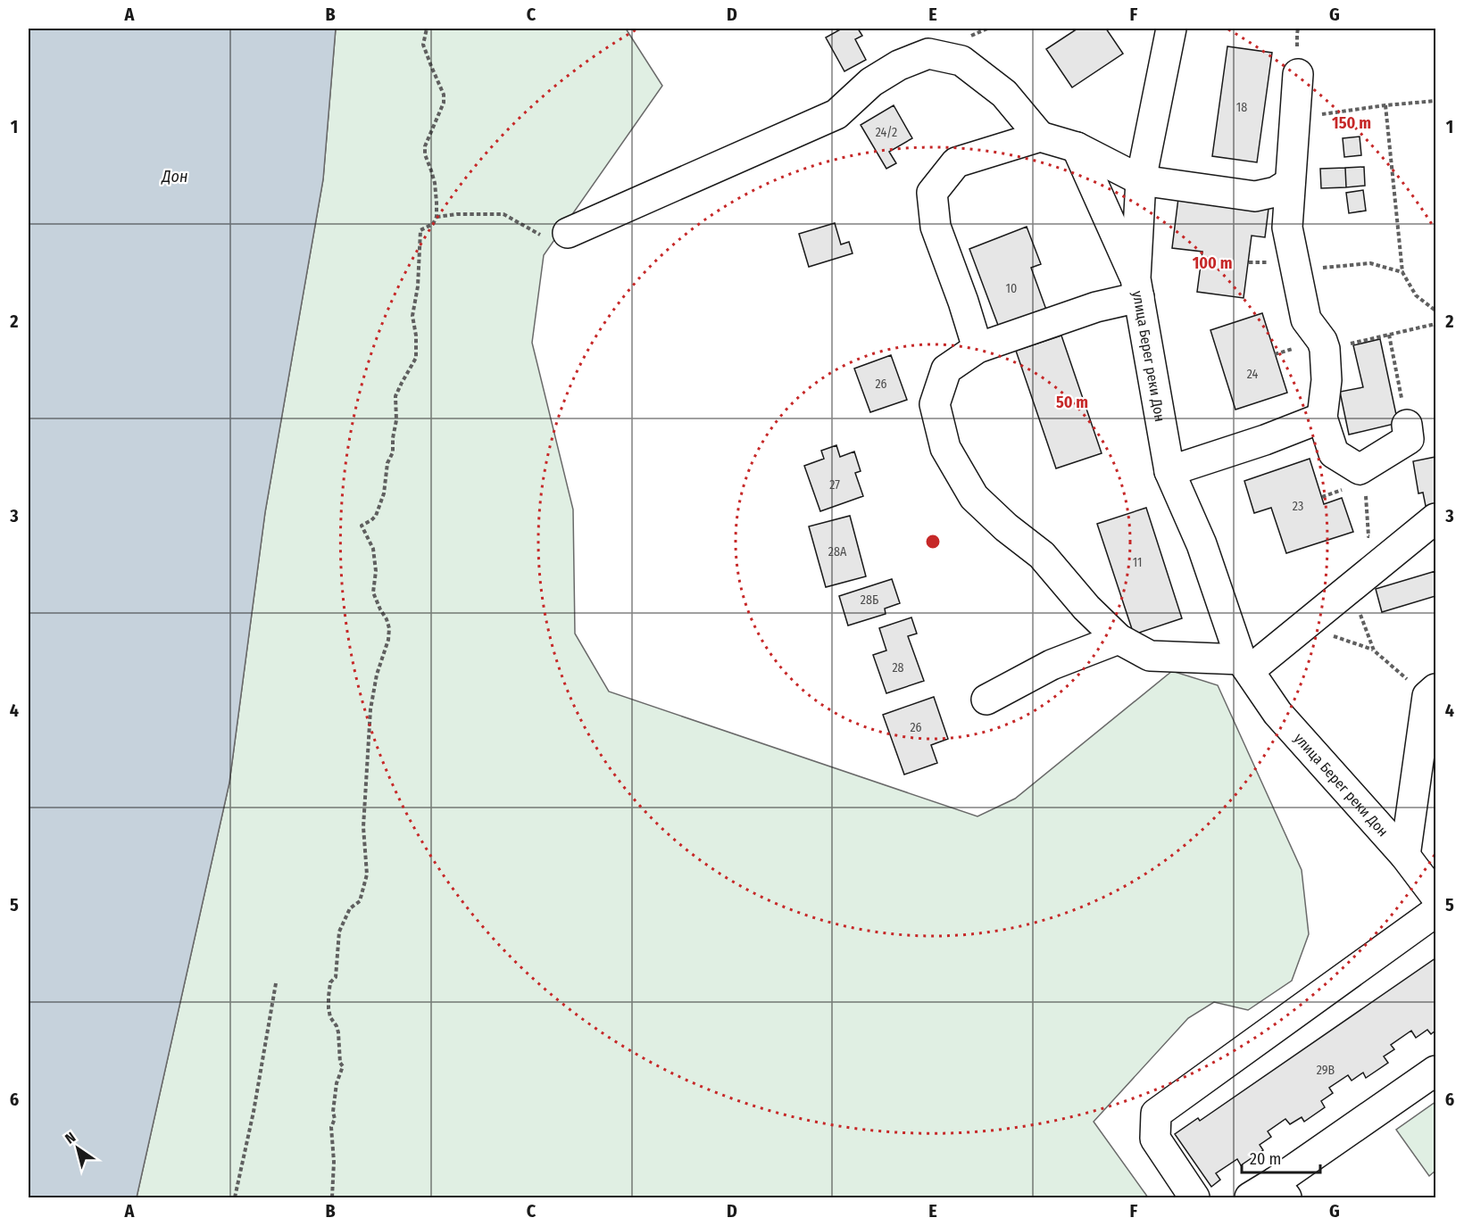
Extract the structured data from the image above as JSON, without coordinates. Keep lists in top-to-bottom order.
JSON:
{
  "streets": {
    "street": ["улица Берег реки Дон"]
  },
  "water": ["Дон"],
  "house_numbers": [
    "18",
    "24/2",
    "10",
    "24",
    "26",
    "27",
    "23",
    "28А",
    "11",
    "28Б",
    "28",
    "26",
    "29В"
  ],
  "scale_bar": "20 m",
  "north": "top left",
  "grid": {
    "columns": [
      "A",
      "B",
      "C",
      "D",
      "E",
      "F",
      "G"
    ],
    "rows": [
      "1",
      "2",
      "3",
      "4",
      "5",
      "6"
    ]
  },
  "rings": ["150 m", "100 m", "50 m"]
}
